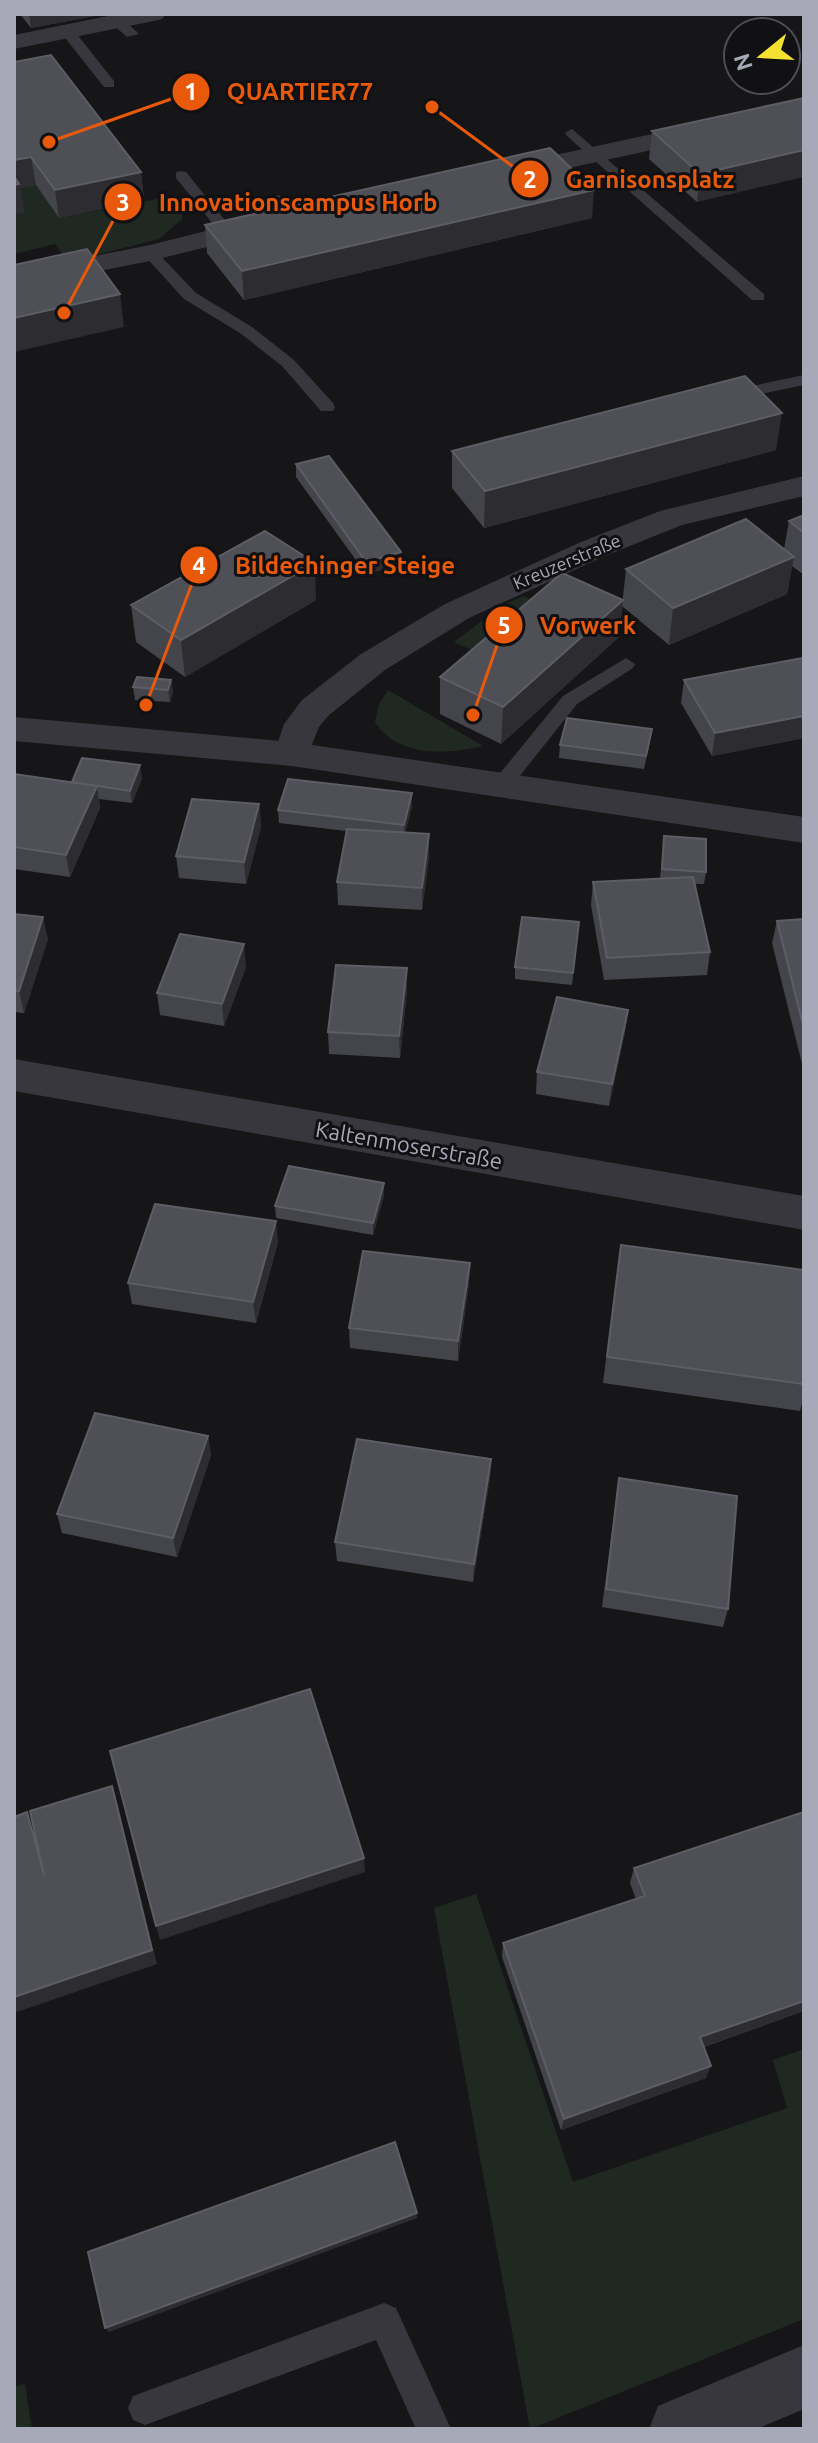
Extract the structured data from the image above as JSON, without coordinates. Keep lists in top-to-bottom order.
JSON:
{
  "streets": {
    "street": ["Kreuzerstraße", "Kaltenmoserstraße"]
  },
  "places": [
    "Garnisonsplatz",
    "QUARTIER77",
    "Innovationscampus Horb",
    "Bildechinger Steige",
    "Vorwerk"
  ],
  "north": "left"
}
